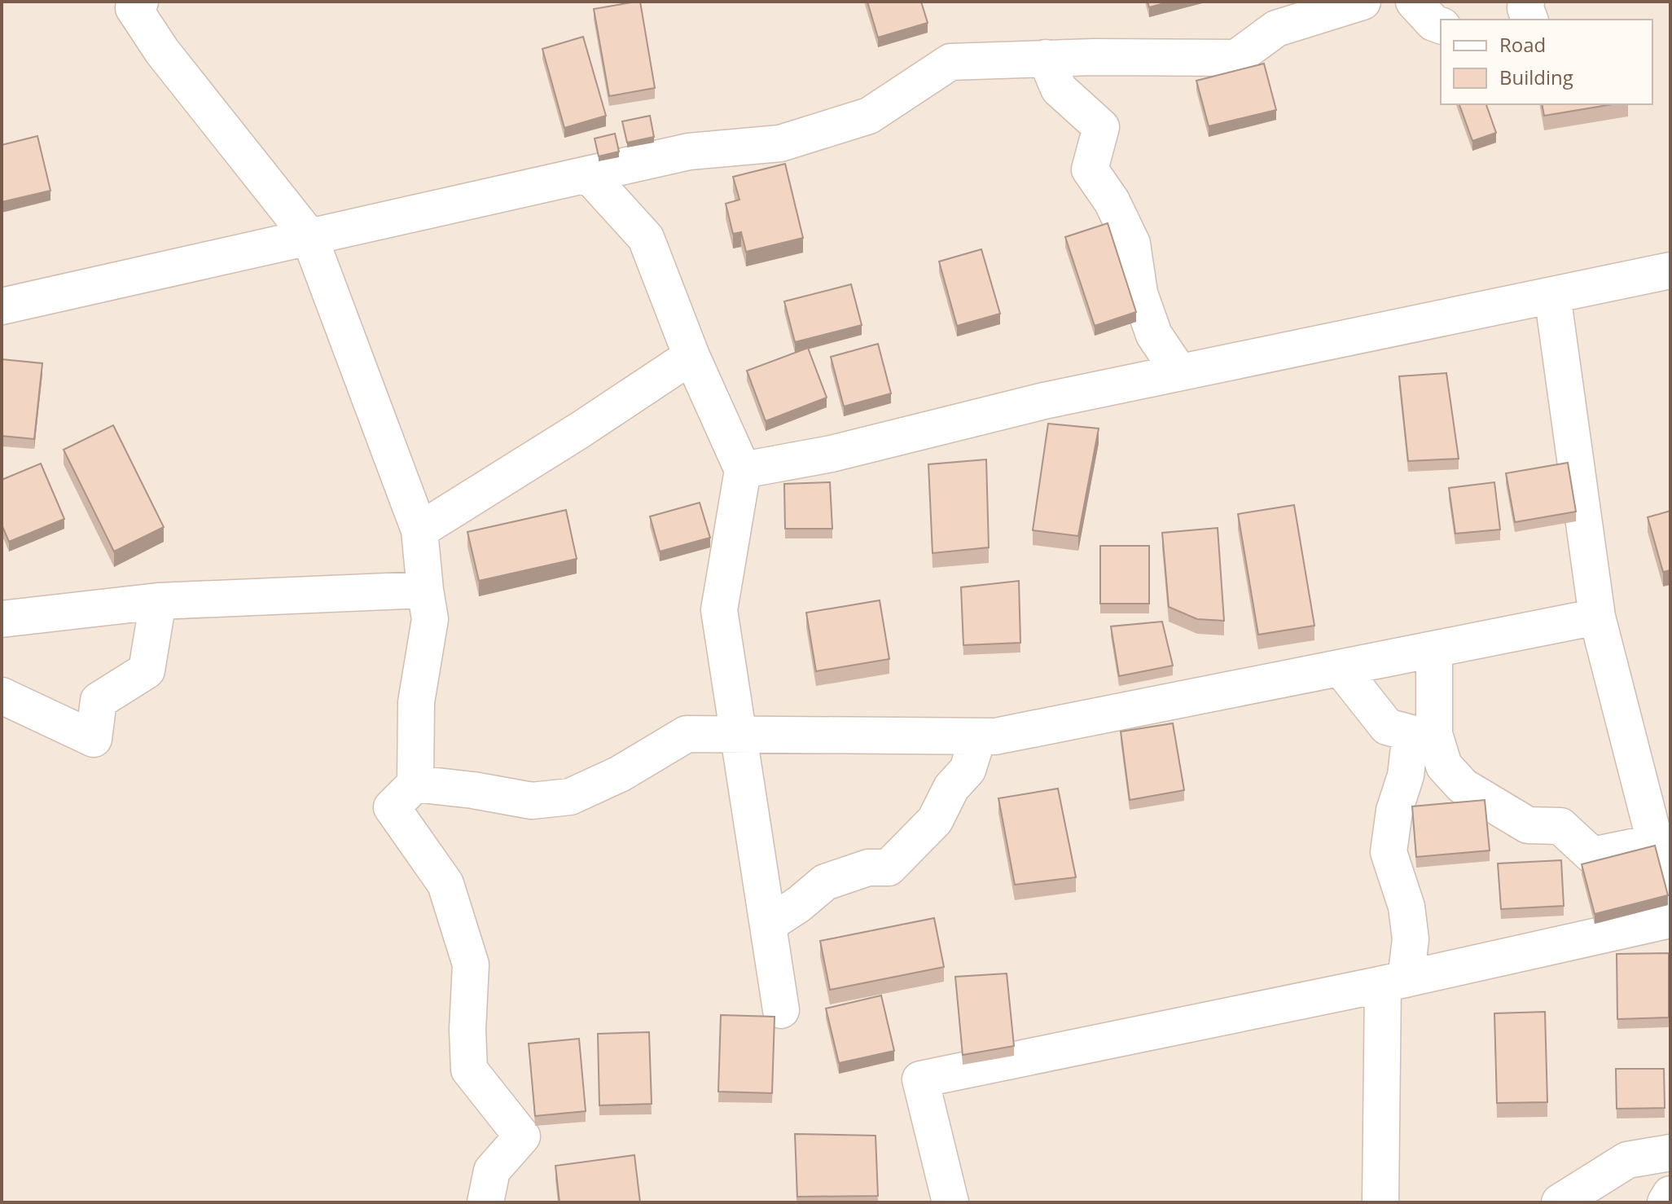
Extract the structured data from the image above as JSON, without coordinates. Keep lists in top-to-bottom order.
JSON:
{
  "legend": ["Road", "Building"]
}
